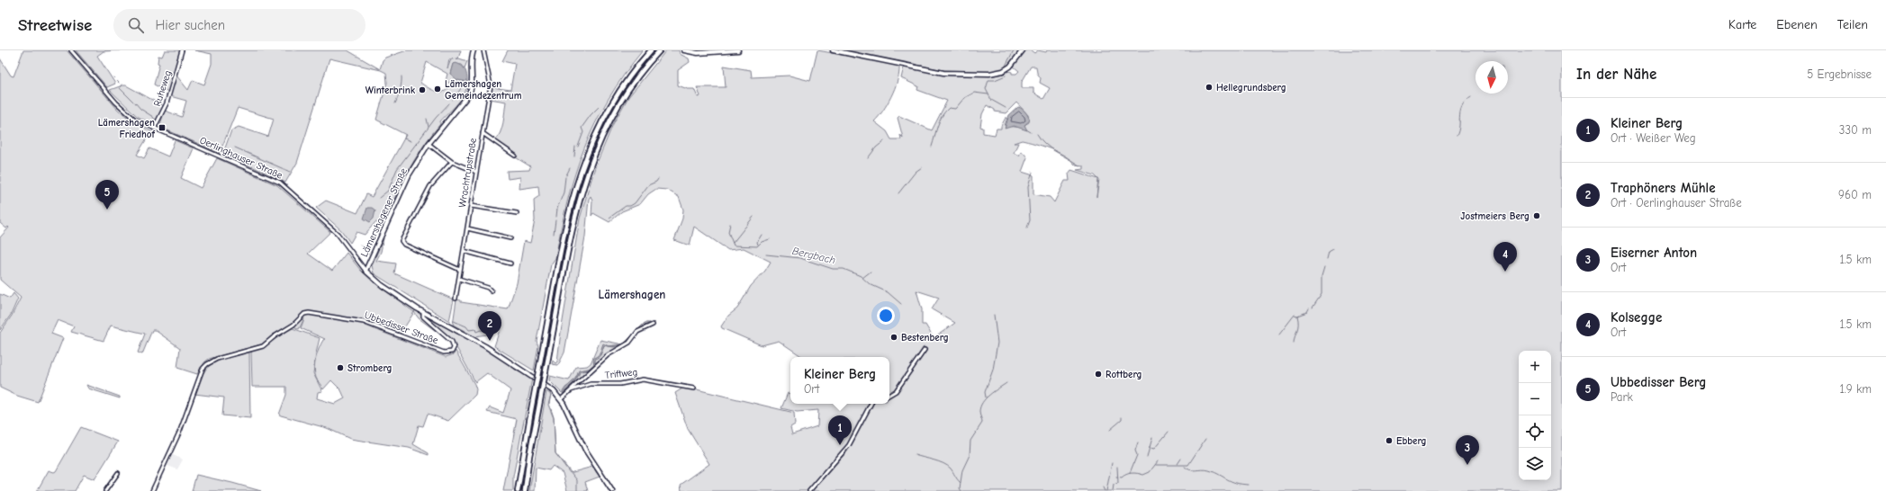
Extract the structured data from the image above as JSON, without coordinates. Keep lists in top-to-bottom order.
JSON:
{
  "streets": {
    "main road": ["Oerlinghauser Straße", "Lämershagener Straße"],
    "street": [
      "Ruheweg",
      "Wrachtrupstraße",
      "Ubbedisser Straße",
      "Triftweg"
    ]
  },
  "crossings": [
    ["Ruheweg", "Oerlinghauser Straße"],
    ["Oerlinghauser Straße", "Lämershagener Straße"],
    ["Oerlinghauser Straße", "Ubbedisser Straße"],
    ["Oerlinghauser Straße", "Triftweg"]
  ],
  "districts": ["Lämershagen"],
  "water": ["Bergbach"],
  "places": {
    "other": [
      "Hellegrundsberg",
      "Lämershagen Gemeindezentrum",
      "Winterbrink",
      "Jostmeiers Berg",
      "Bestenberg",
      "Stromberg",
      "Rottberg",
      "Ebberg"
    ],
    "transit": ["Lämershagen Friedhof"]
  },
  "north": "bottom",
  "page": {
    "header": "Streetwise",
    "search": "Hier suchen",
    "nav": ["Karte", "Ebenen", "Teilen"],
    "heading": ["In der Nähe", "5 Ergebnisse"],
    "list": [
      {
        "mark": "1",
        "name": "Kleiner Berg",
        "note": "Ort · Weißer Weg",
        "value": "330 m"
      },
      {
        "mark": "2",
        "name": "Traphöners Mühle",
        "note": "Ort · Oerlinghauser Straße",
        "value": "960 m"
      },
      {
        "mark": "3",
        "name": "Eiserner Anton",
        "note": "Ort",
        "value": "1.5 km"
      },
      {
        "mark": "4",
        "name": "Kolsegge",
        "note": "Ort",
        "value": "1.5 km"
      },
      {
        "mark": "5",
        "name": "Ubbedisser Berg",
        "note": "Park",
        "value": "1.9 km"
      }
    ],
    "pins": [
      "5",
      "4",
      "2",
      "1",
      "3"
    ],
    "map_buttons": ["+", "−"],
    "popup": ["Kleiner Berg", "Ort"]
  }
}
